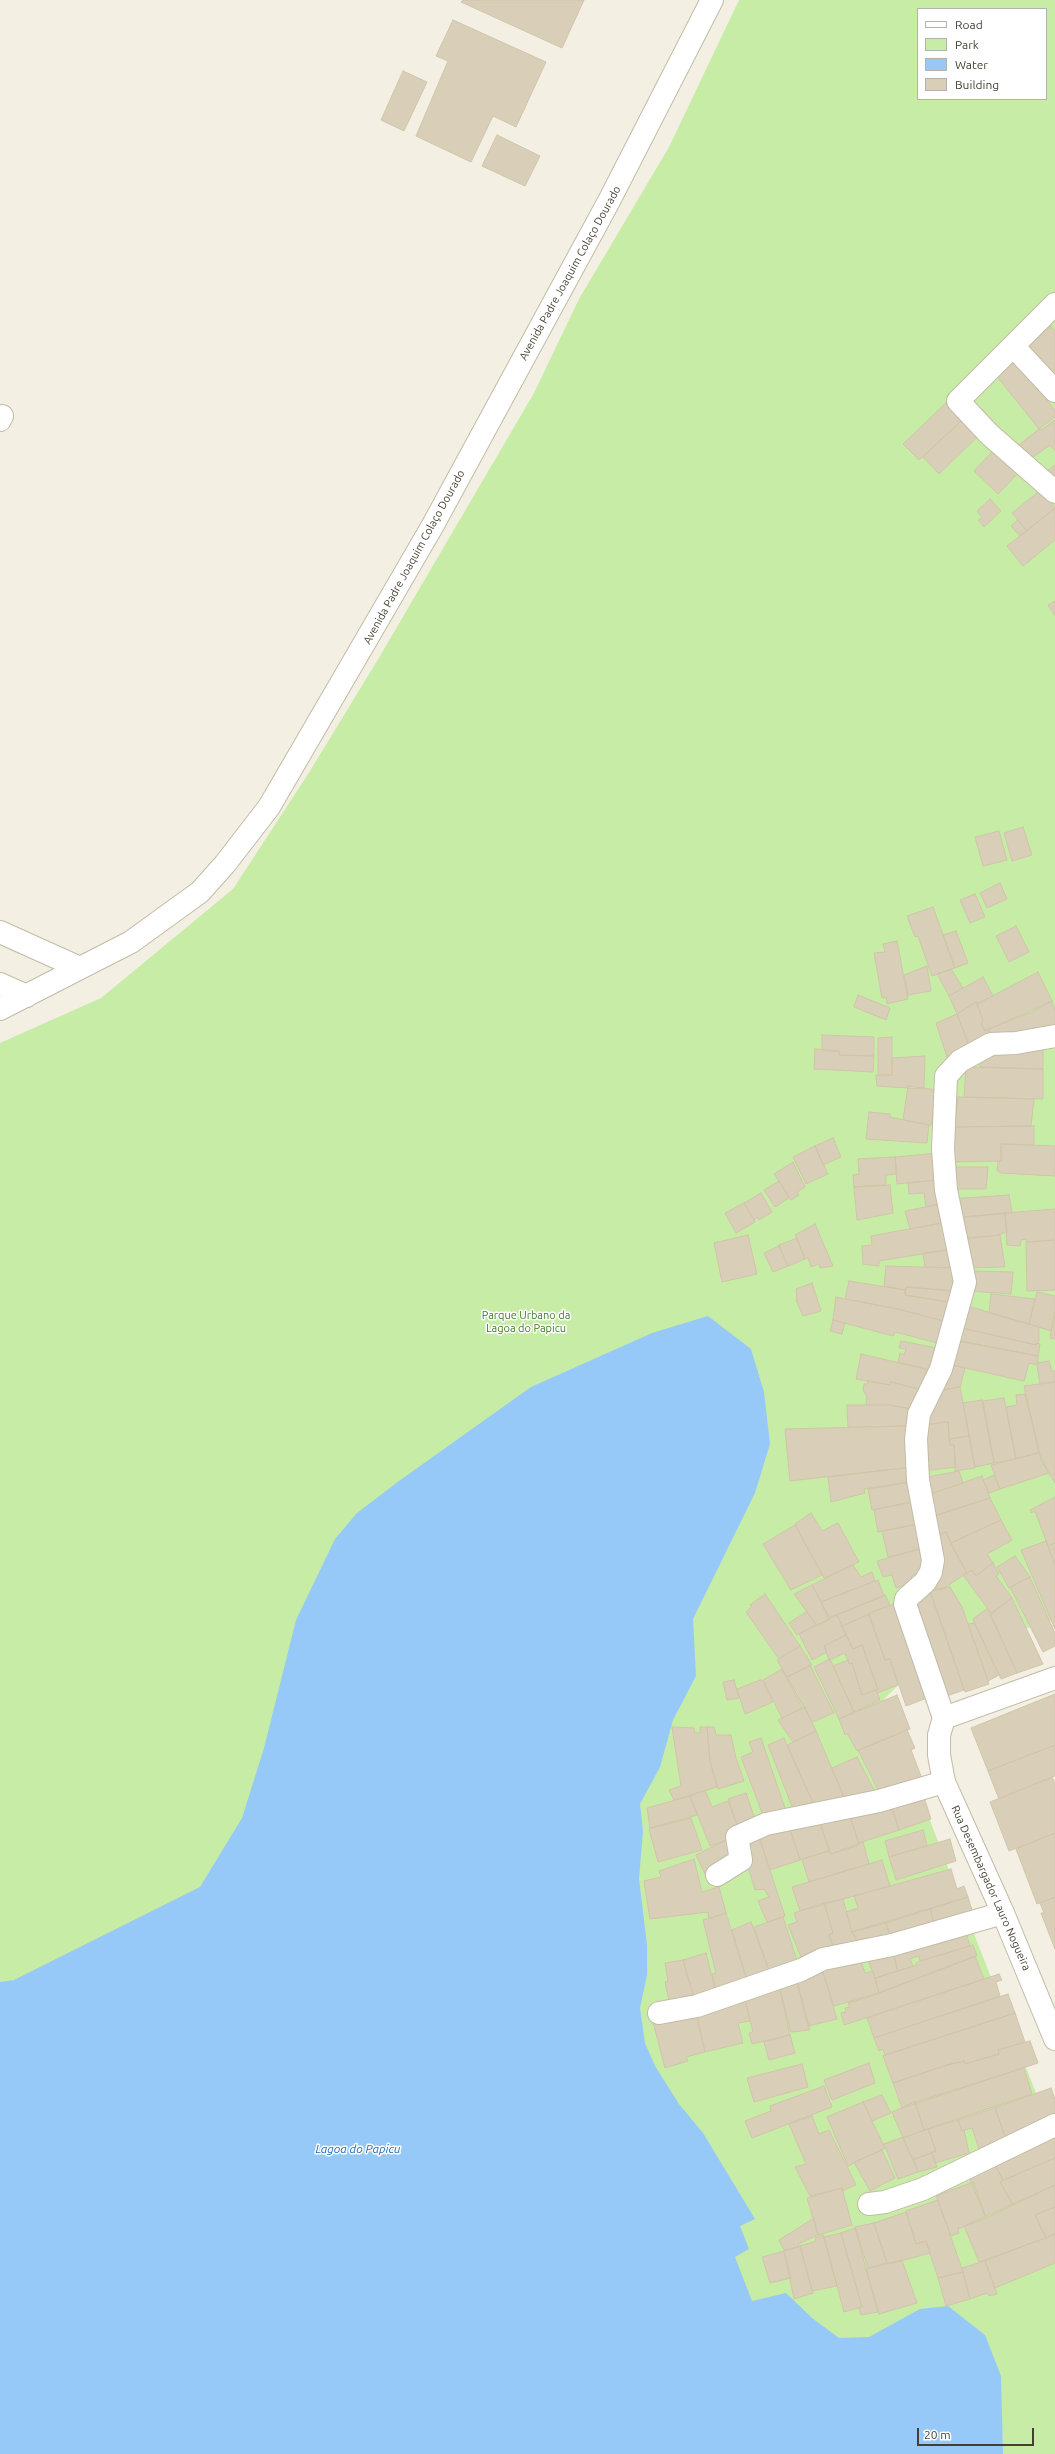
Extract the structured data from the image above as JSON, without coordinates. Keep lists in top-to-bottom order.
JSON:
{
  "streets": {
    "street": ["Avenida Padre Joaquim Colaço Dourado", "Rua Desembargador Lauro Nogueira"]
  },
  "water": ["Lagoa do Papicu"],
  "parks": ["Parque Urbano da Lagoa do Papicu"],
  "legend": [
    "Road",
    "Park",
    "Water",
    "Building"
  ],
  "scale_bar": "20 m"
}
